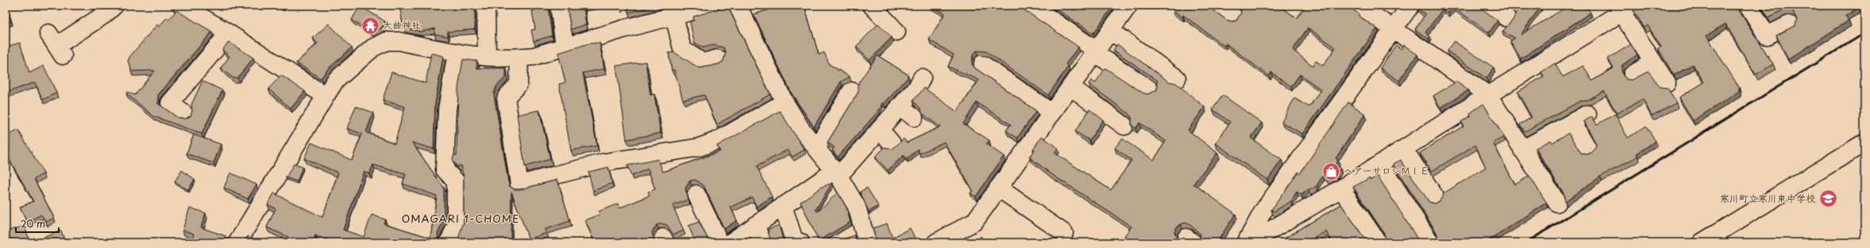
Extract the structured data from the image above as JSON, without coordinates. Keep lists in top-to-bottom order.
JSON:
{
  "districts": ["OMAGARI 1-CHOME"],
  "places": {
    "temple": ["大曲神社"],
    "shop": ["ヘアーサロンＭＩＥ"],
    "school or university": ["寒川町立寒川東中学校"]
  },
  "scale_bar": "20 m"
}
